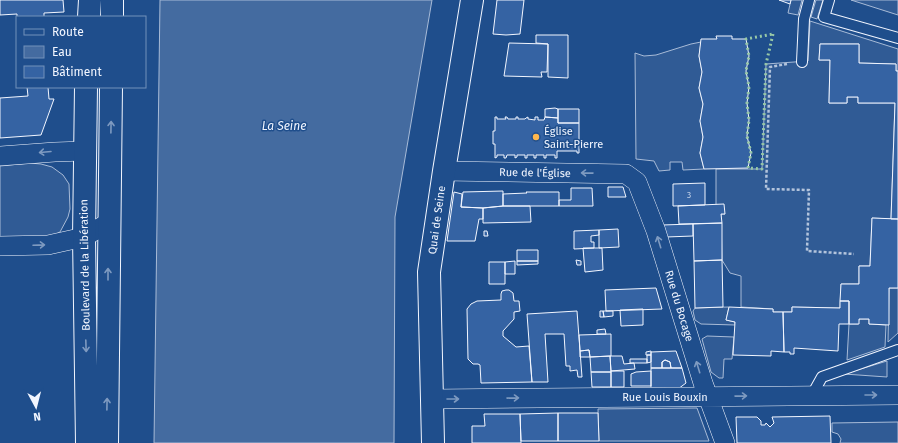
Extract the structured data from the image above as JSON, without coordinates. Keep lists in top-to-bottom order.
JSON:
{
  "streets": {
    "main road": ["Quai de Seine", "Boulevard de la Libération"],
    "street": ["Rue de l'Église", "Rue du Bocage", "Rue Louis Bouxin"]
  },
  "crossings": [
    ["Rue de l'Église", "Quai de Seine"],
    ["Rue de l'Église", "Rue du Bocage"],
    ["Quai de Seine", "Rue Louis Bouxin"],
    ["Rue du Bocage", "Rue Louis Bouxin"]
  ],
  "one_way": ["Rue de l'Église", "Rue du Bocage", "Rue Louis Bouxin"],
  "water": ["La Seine"],
  "places": ["Église Saint-Pierre"],
  "house_numbers": ["3"],
  "legend": ["Route", "Eau", "Bâtiment"],
  "north": "bottom"
}
